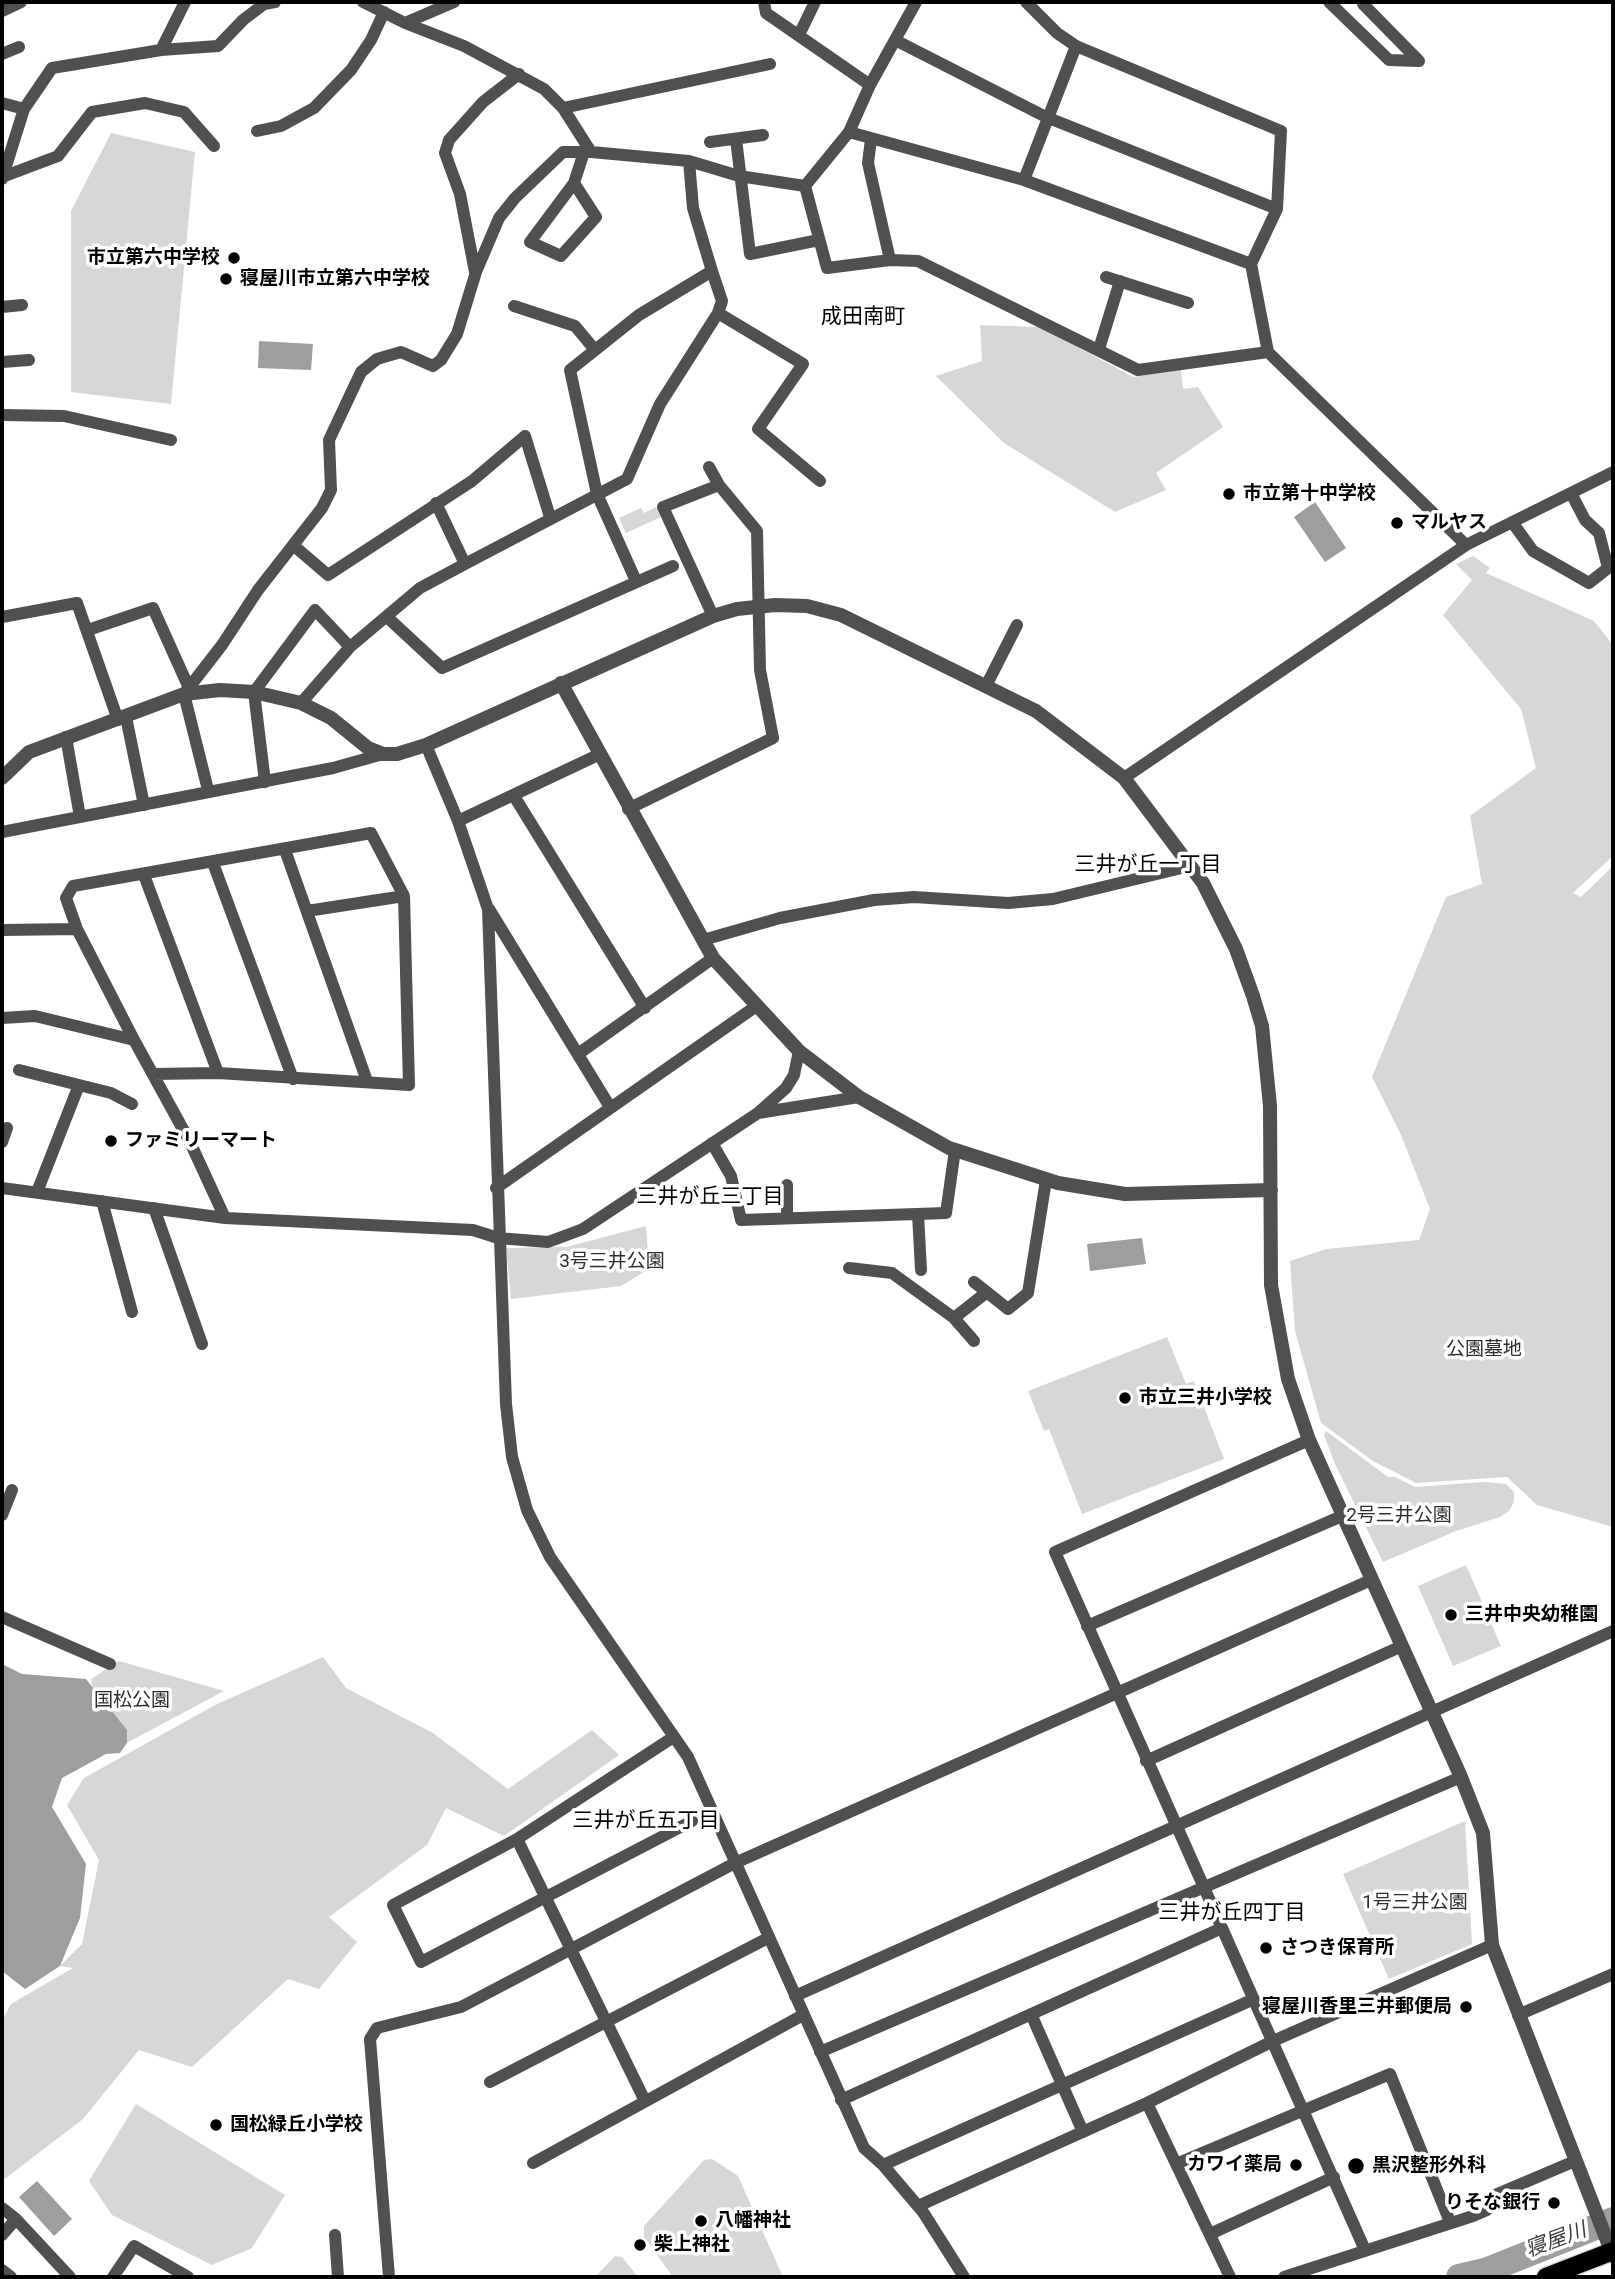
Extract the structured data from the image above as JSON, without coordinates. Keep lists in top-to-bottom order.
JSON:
{
  "districts": [
    "成田南町",
    "三井が丘一丁目",
    "三井が丘三丁目",
    "三井が丘五丁目",
    "三井が丘四丁目"
  ],
  "water": ["寝屋川"],
  "parks": [
    "3号三井公園",
    "公園墓地",
    "2号三井公園",
    "国松公園",
    "1号三井公園"
  ],
  "places": [
    "市立第六中学校",
    "寝屋川市立第六中学校",
    "市立第十中学校",
    "マルヤス",
    "ファミリーマート",
    "市立三井小学校",
    "三井中央幼稚園",
    "さつき保育所",
    "寝屋川香里三井郵便局",
    "国松緑丘小学校",
    "カワイ薬局",
    "黒沢整形外科",
    "りそな銀行",
    "八幡神社",
    "柴上神社"
  ]
}
